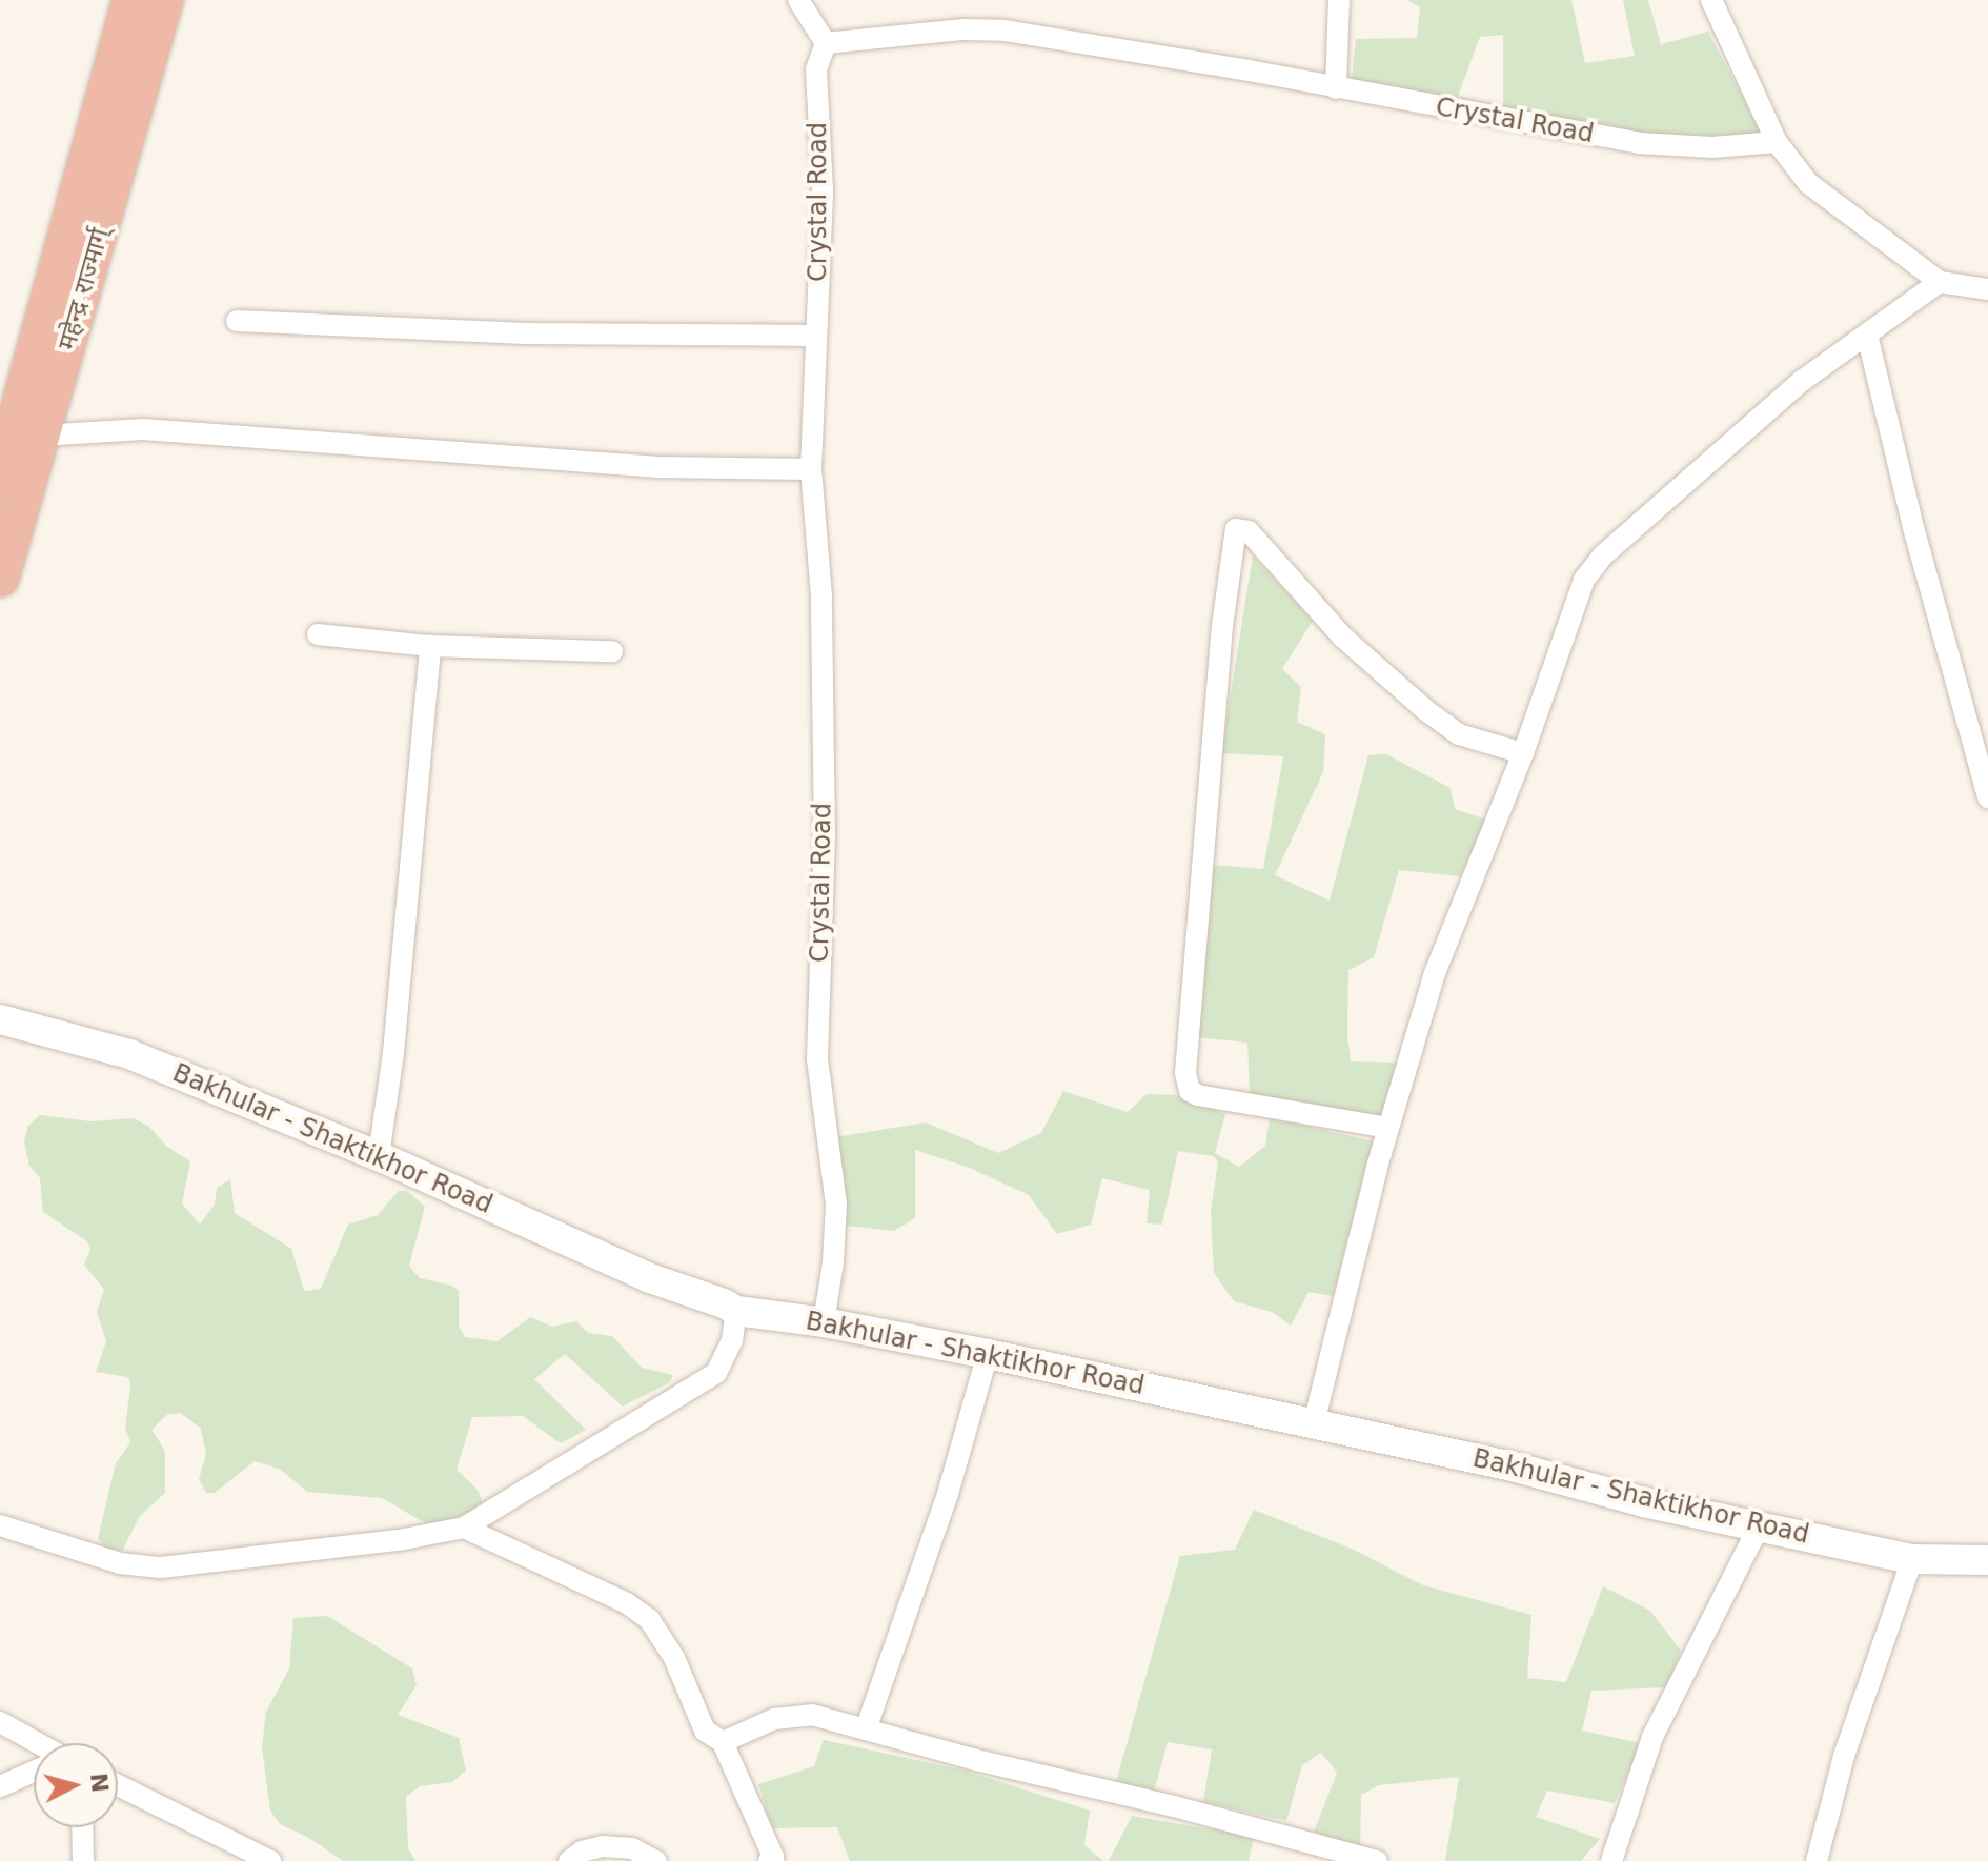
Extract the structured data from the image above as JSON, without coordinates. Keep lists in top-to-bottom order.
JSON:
{
  "streets": {
    "highway": ["महेन्द्र राज्मार्ग्"],
    "street": ["Crystal Road", "Bakhular - Shaktikhor Road"]
  },
  "crossings": [
    ["Crystal Road", "Bakhular - Shaktikhor Road"]
  ],
  "north": "right"
}
